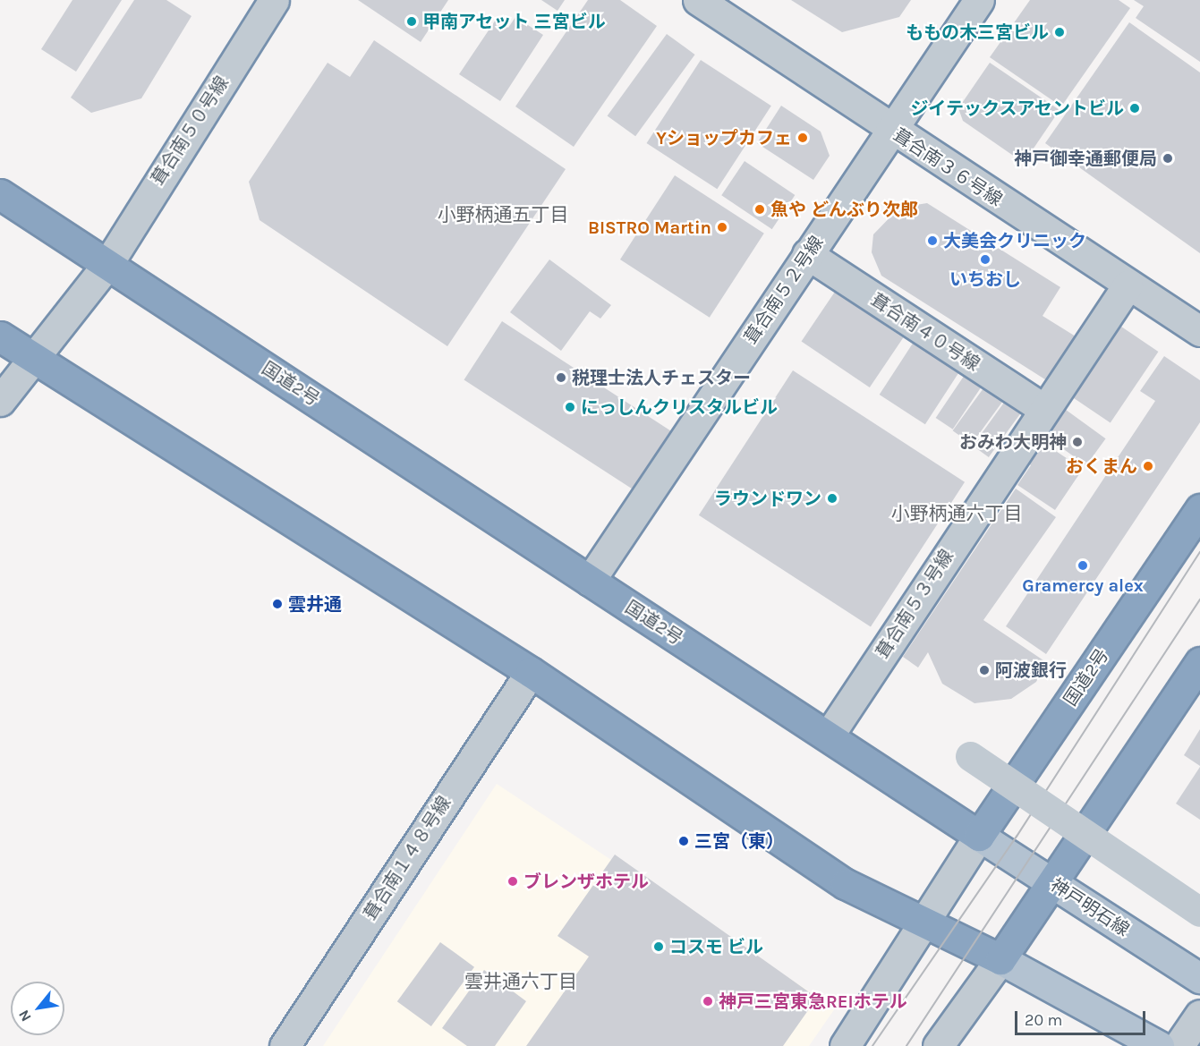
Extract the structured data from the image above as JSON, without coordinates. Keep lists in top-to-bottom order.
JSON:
{
  "streets": {
    "highway": ["国道2号"],
    "main road": ["神戸明石線"],
    "street": [
      "葺合南５０号線",
      "葺合南３６号線",
      "葺合南５２号線",
      "葺合南４０号線",
      "葺合南５３号線",
      "葺合南１４８号線"
    ]
  },
  "crossings": [
    ["葺合南５０号線", "国道2号"],
    ["葺合南３６号線", "葺合南５２号線"],
    ["葺合南３６号線", "葺合南５３号線"],
    ["葺合南５２号線", "葺合南４０号線"],
    ["葺合南５２号線", "国道2号"],
    ["葺合南４０号線", "葺合南５３号線"],
    ["国道2号", "葺合南５３号線"],
    ["国道2号", "神戸明石線"]
  ],
  "districts": ["小野柄通五丁目", "小野柄通六丁目", "雲井通六丁目"],
  "places": [
    "甲南アセット 三宮ビル",
    "ももの木三宮ビル",
    "ジイテックスアセントビル",
    "Yショップカフェ",
    "神戸御幸通郵便局",
    "魚や どんぶり次郎",
    "BISTRO Martin",
    "大美会クリニック",
    "いちおし",
    "税理士法人チェスター",
    "にっしんクリスタルビル",
    "おみわ大明神",
    "おくまん",
    "ラウンドワン",
    "Gramercy alex",
    "雲井通",
    "阿波銀行",
    "三宮（東）",
    "ブレンザホテル",
    "コスモ ビル",
    "神戸三宮東急REIホテル"
  ],
  "scale_bar": "20 m",
  "north": "bottom left"
}
